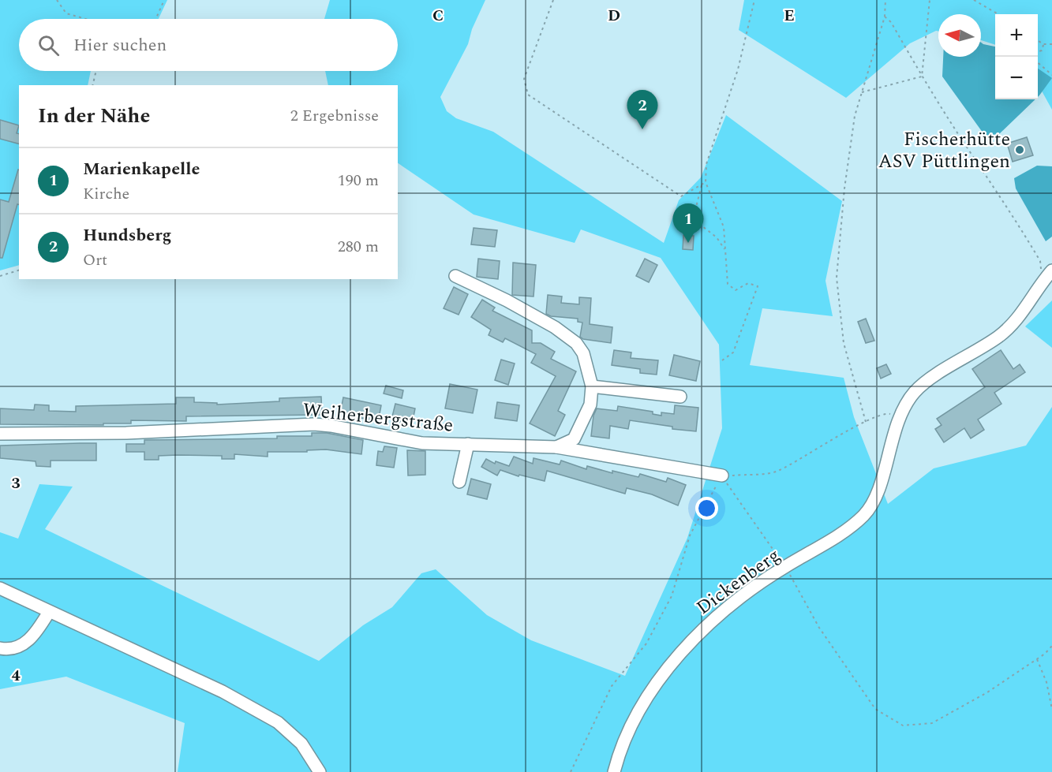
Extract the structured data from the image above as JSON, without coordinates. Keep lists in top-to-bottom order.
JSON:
{
  "streets": {
    "street": ["Weiherbergstraße", "Dickenberg"]
  },
  "places": ["Fischerhütte ASV Püttlingen"],
  "north": "left",
  "page": {
    "map_buttons": ["+", "−"],
    "search": "Hier suchen",
    "heading": ["In der Nähe", "2 Ergebnisse"],
    "pins": ["2", "1"],
    "list": [
      {
        "mark": "1",
        "name": "Marienkapelle",
        "note": "Kirche",
        "value": "190 m"
      },
      {
        "mark": "2",
        "name": "Hundsberg",
        "note": "Ort",
        "value": "280 m"
      }
    ]
  },
  "grid": {
    "columns": ["C", "D", "E"],
    "rows": ["3", "4"]
  }
}
